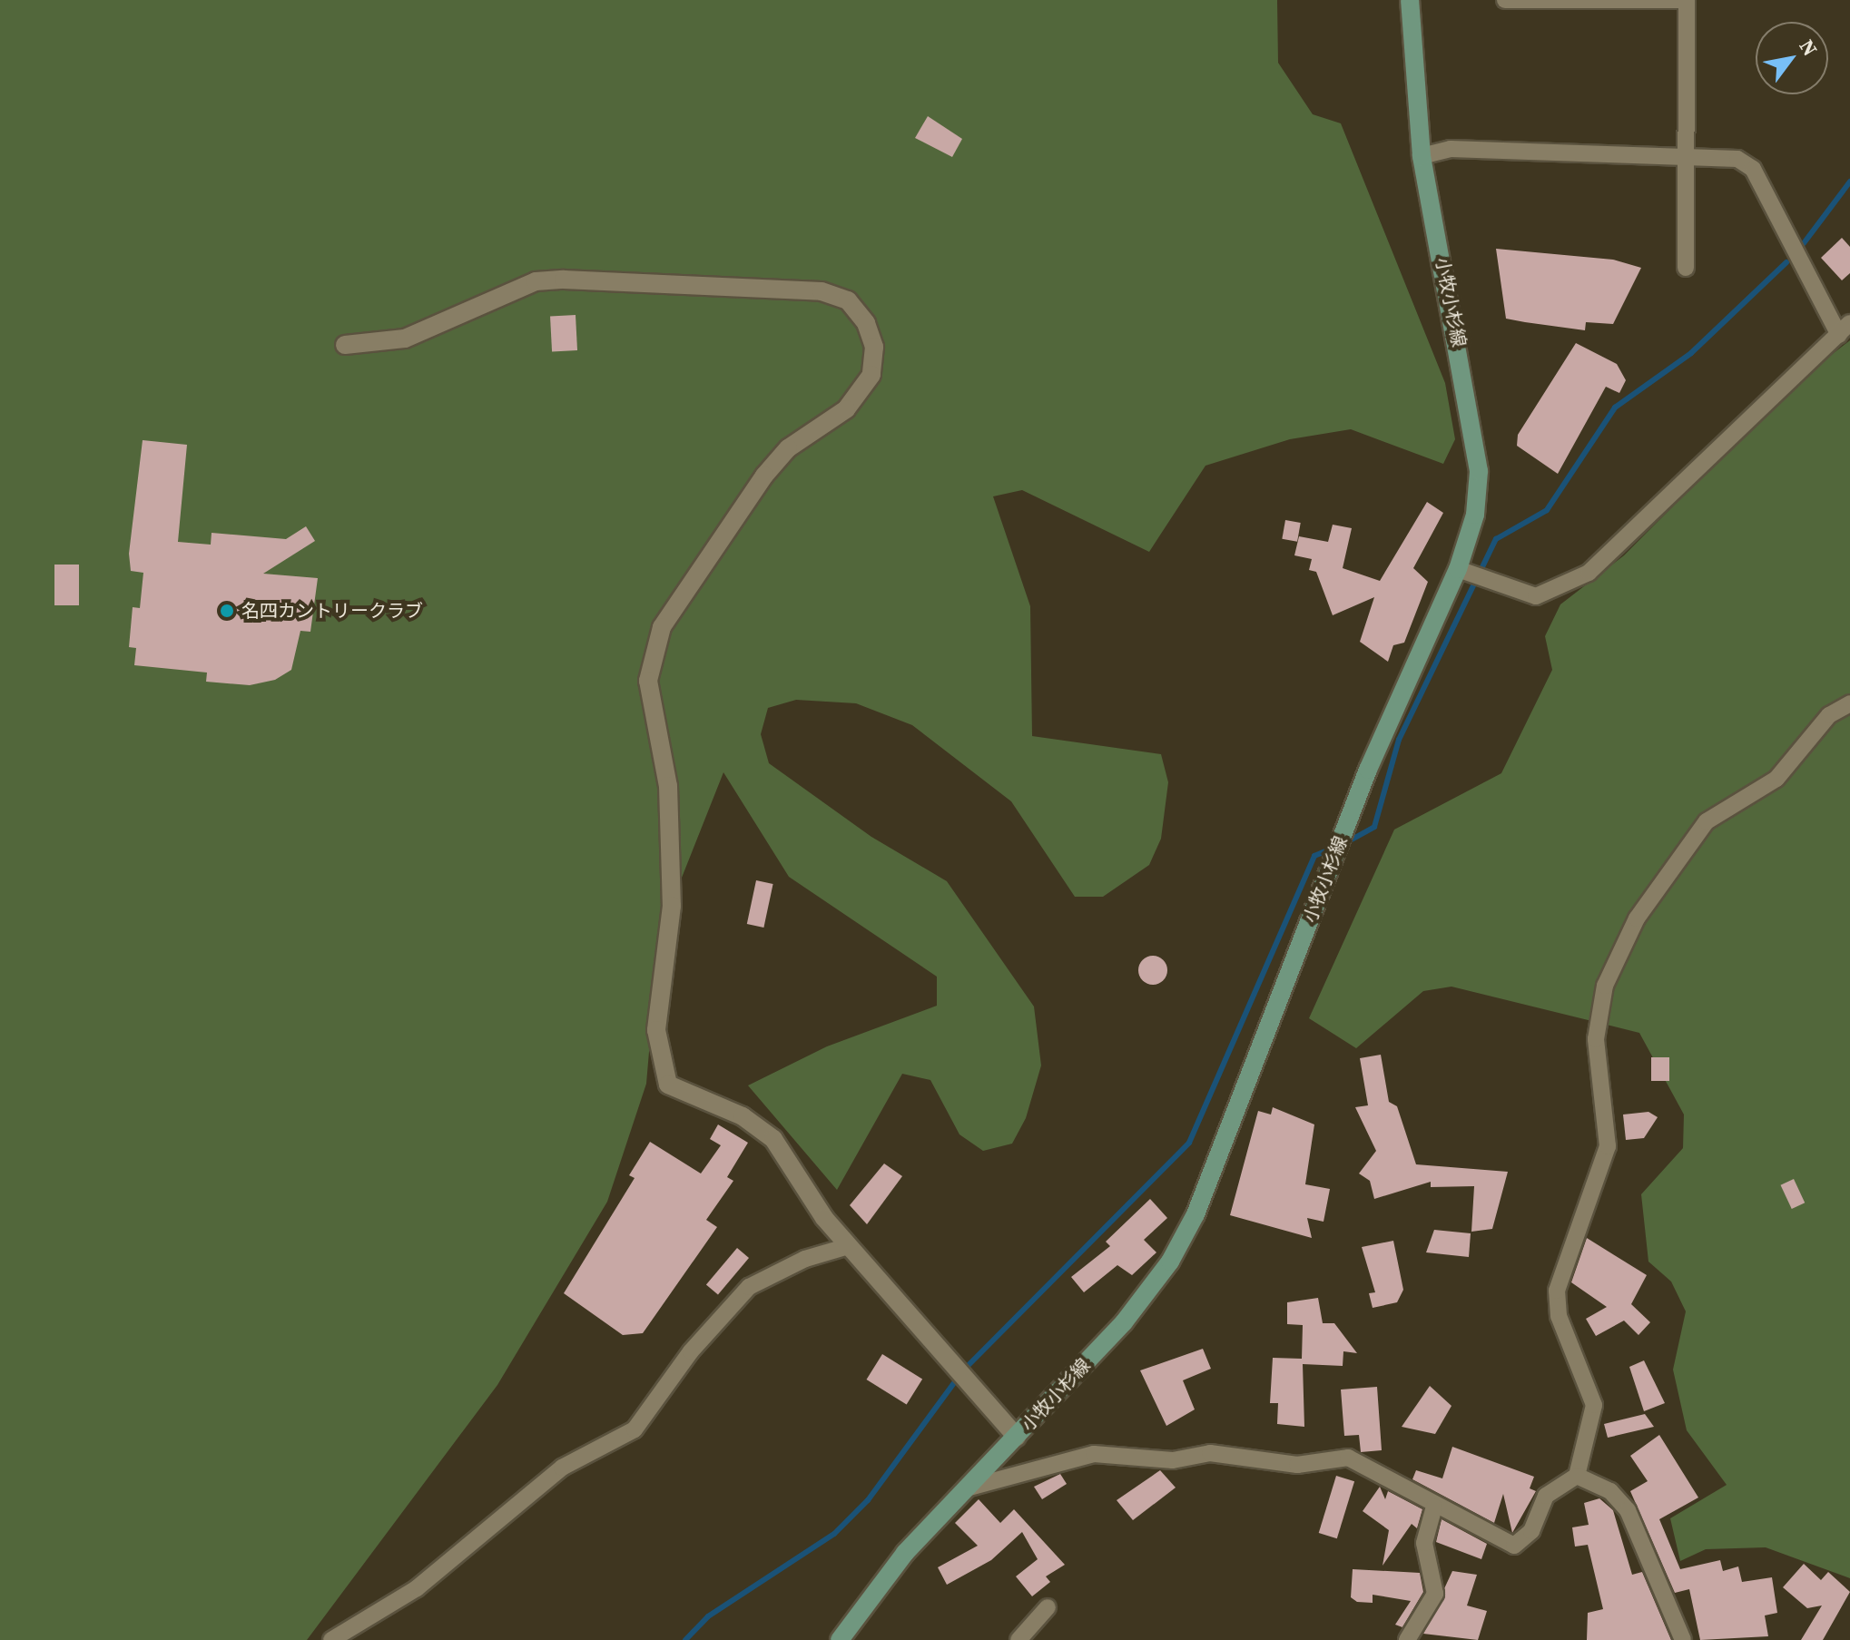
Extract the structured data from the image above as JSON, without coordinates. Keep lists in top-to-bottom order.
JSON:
{
  "streets": {
    "main road": ["小牧小杉線"]
  },
  "places": ["名四カントリークラブ"],
  "north": "top right"
}
